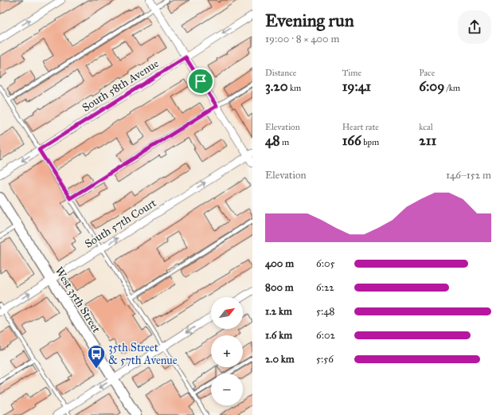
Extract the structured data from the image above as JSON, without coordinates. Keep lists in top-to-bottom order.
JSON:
{
  "streets": {
    "street": ["South 58th Avenue", "South 57th Court", "West 35th Street"]
  },
  "crossings": [
    ["South 57th Court", "West 35th Street"]
  ],
  "one_way": ["South 58th Avenue", "South 57th Court"],
  "places": {
    "bus stop": ["35th Street & 57th Avenue"]
  },
  "north": "top right",
  "page": {
    "heading": ["Evening run", "19:00 · 8 × 400 m"],
    "stats": [
      ["Distance", "3.20 km"],
      ["Time", "19:41"],
      ["Pace", "6:09 /km"],
      ["Elevation", "48 m"],
      ["Heart rate", "166 bpm"],
      ["kcal", "211"]
    ],
    "chart": ["Elevation", "146–152 m"],
    "list": [
      {
        "name": "400 m",
        "note": "6:05"
      },
      {
        "name": "800 m",
        "note": "6:22"
      },
      {
        "name": "1.2 km",
        "note": "5:48"
      },
      {
        "name": "1.6 km",
        "note": "6:02"
      },
      {
        "name": "2.0 km",
        "note": "5:56"
      }
    ],
    "map_buttons": ["+", "−"]
  }
}
